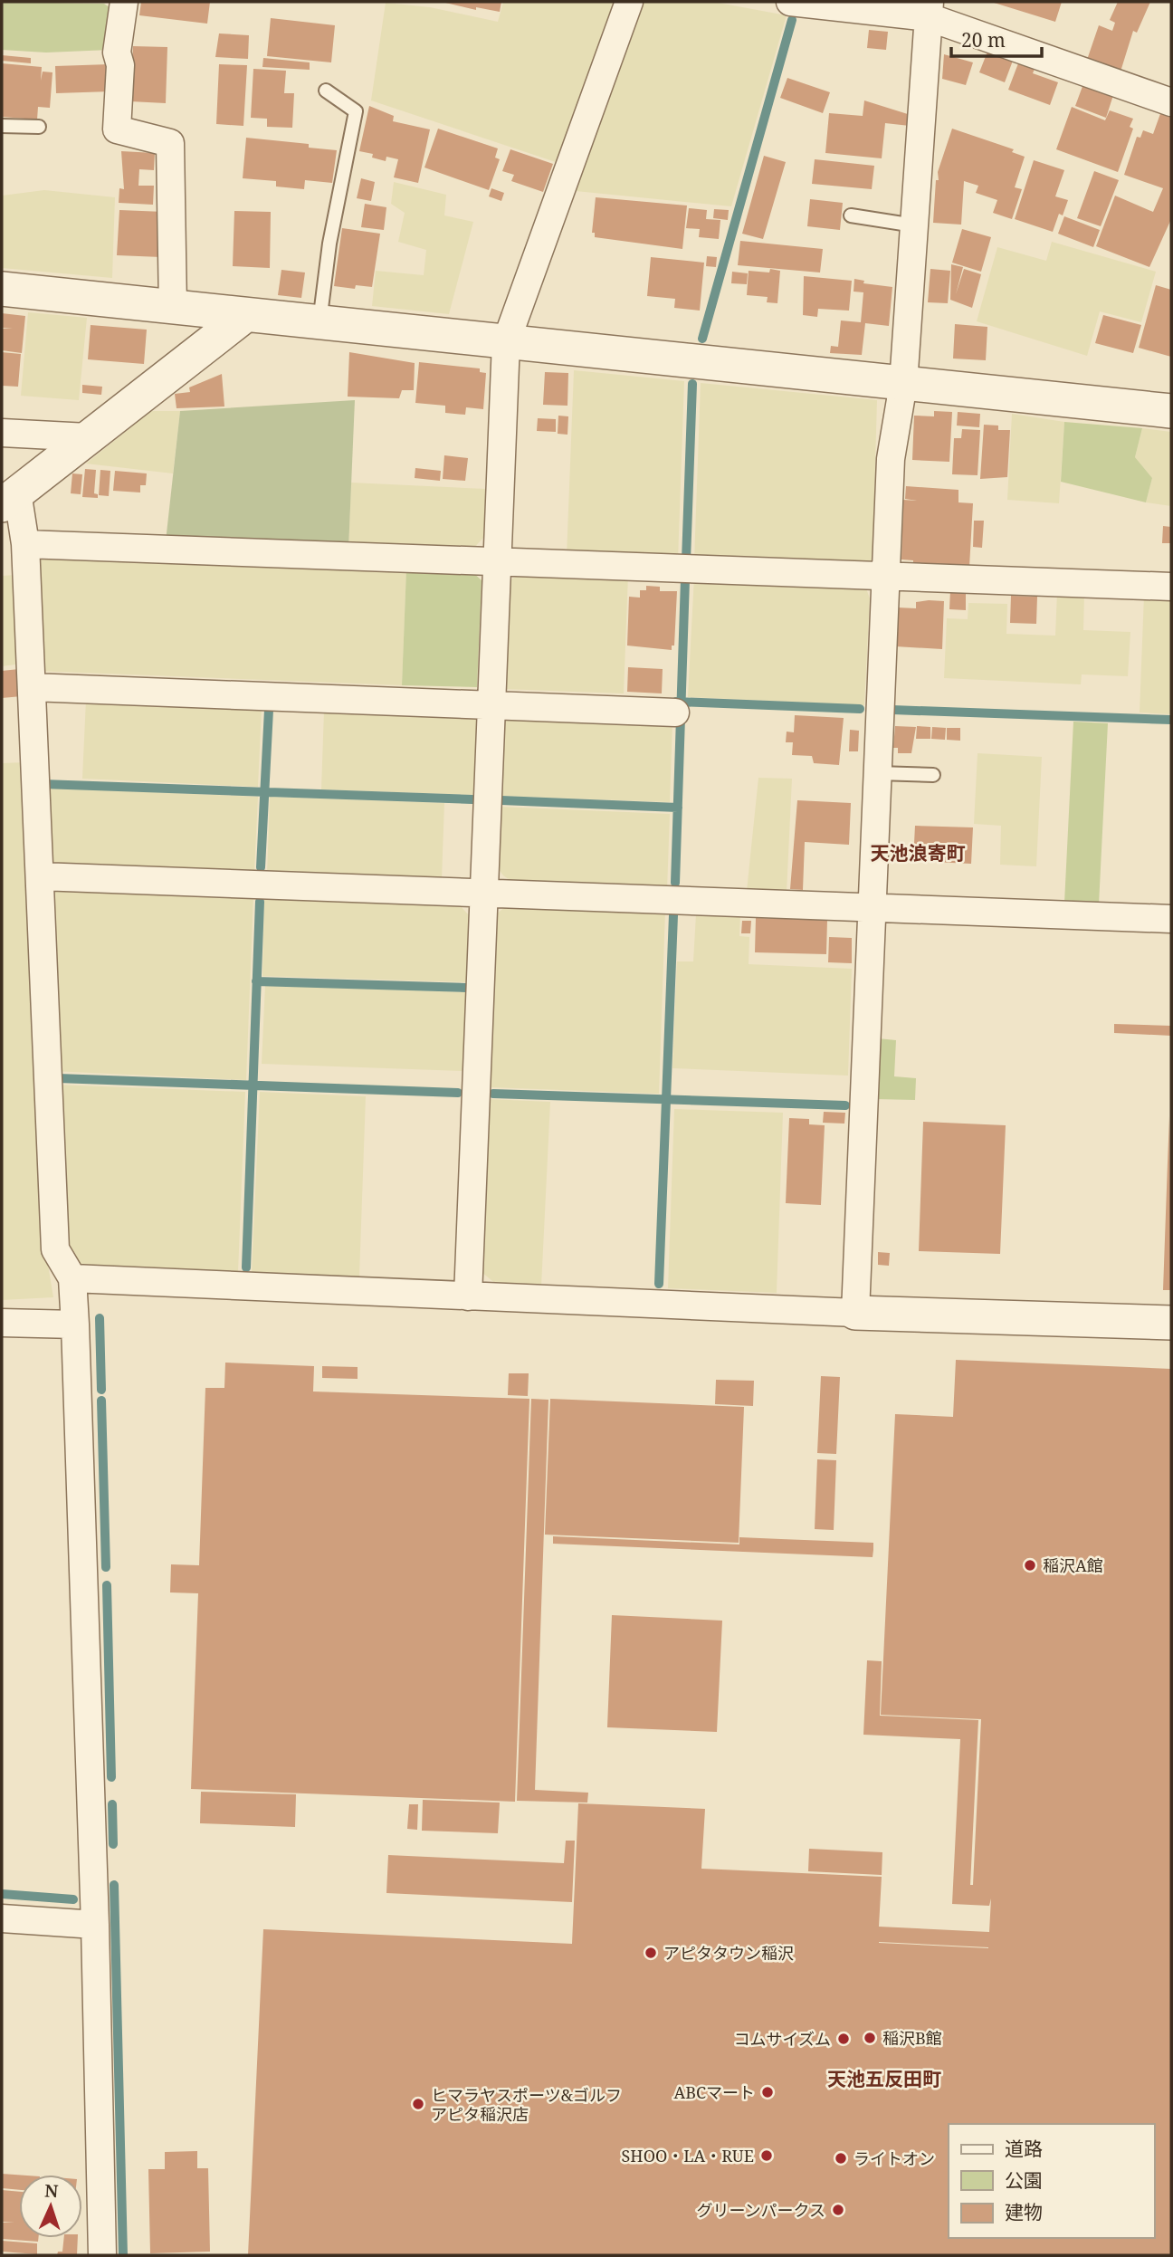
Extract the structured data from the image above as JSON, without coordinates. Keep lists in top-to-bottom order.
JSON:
{
  "districts": ["天池浪寄町", "天池五反田町"],
  "places": [
    "稲沢A館",
    "アピタタウン稲沢",
    "稲沢B館",
    "コムサイズム",
    "ABCマート",
    "ヒマラヤスポーツ&ゴルフ アピタ稲沢店",
    "SHOO・LA・RUE",
    "ライトオン",
    "グリーンパークス"
  ],
  "legend": ["道路", "公園", "建物"],
  "scale_bar": "20 m",
  "north": "top"
}
